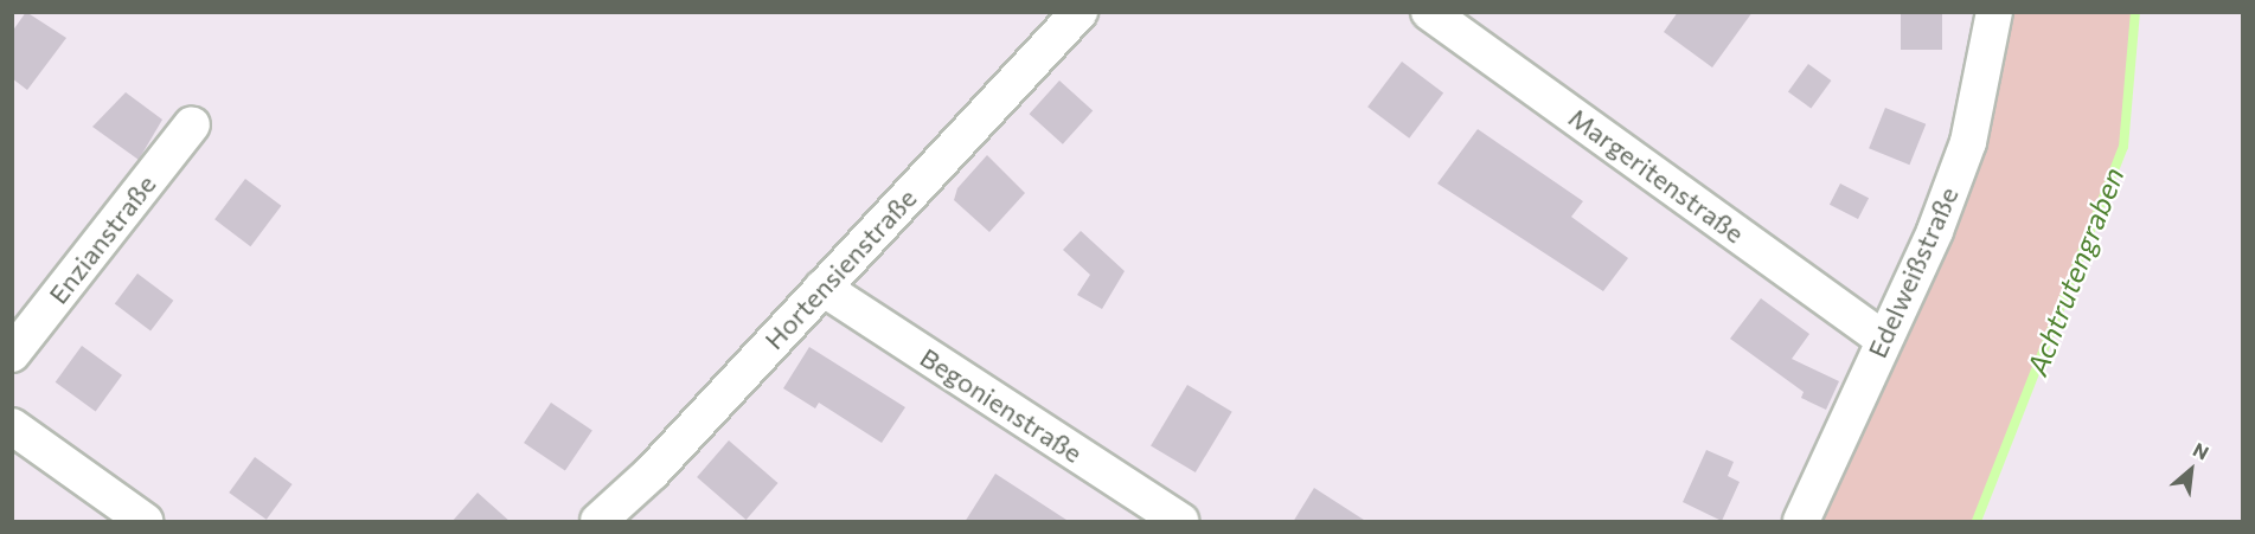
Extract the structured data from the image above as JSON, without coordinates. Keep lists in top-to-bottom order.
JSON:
{
  "streets": {
    "street": [
      "Margeritenstraße",
      "Enzianstraße",
      "Hortensienstraße",
      "Edelweißstraße",
      "Begonienstraße"
    ]
  },
  "crossings": [
    ["Margeritenstraße", "Edelweißstraße"],
    ["Hortensienstraße", "Begonienstraße"]
  ],
  "water": ["Achtrutengraben"],
  "north": "top right"
}
